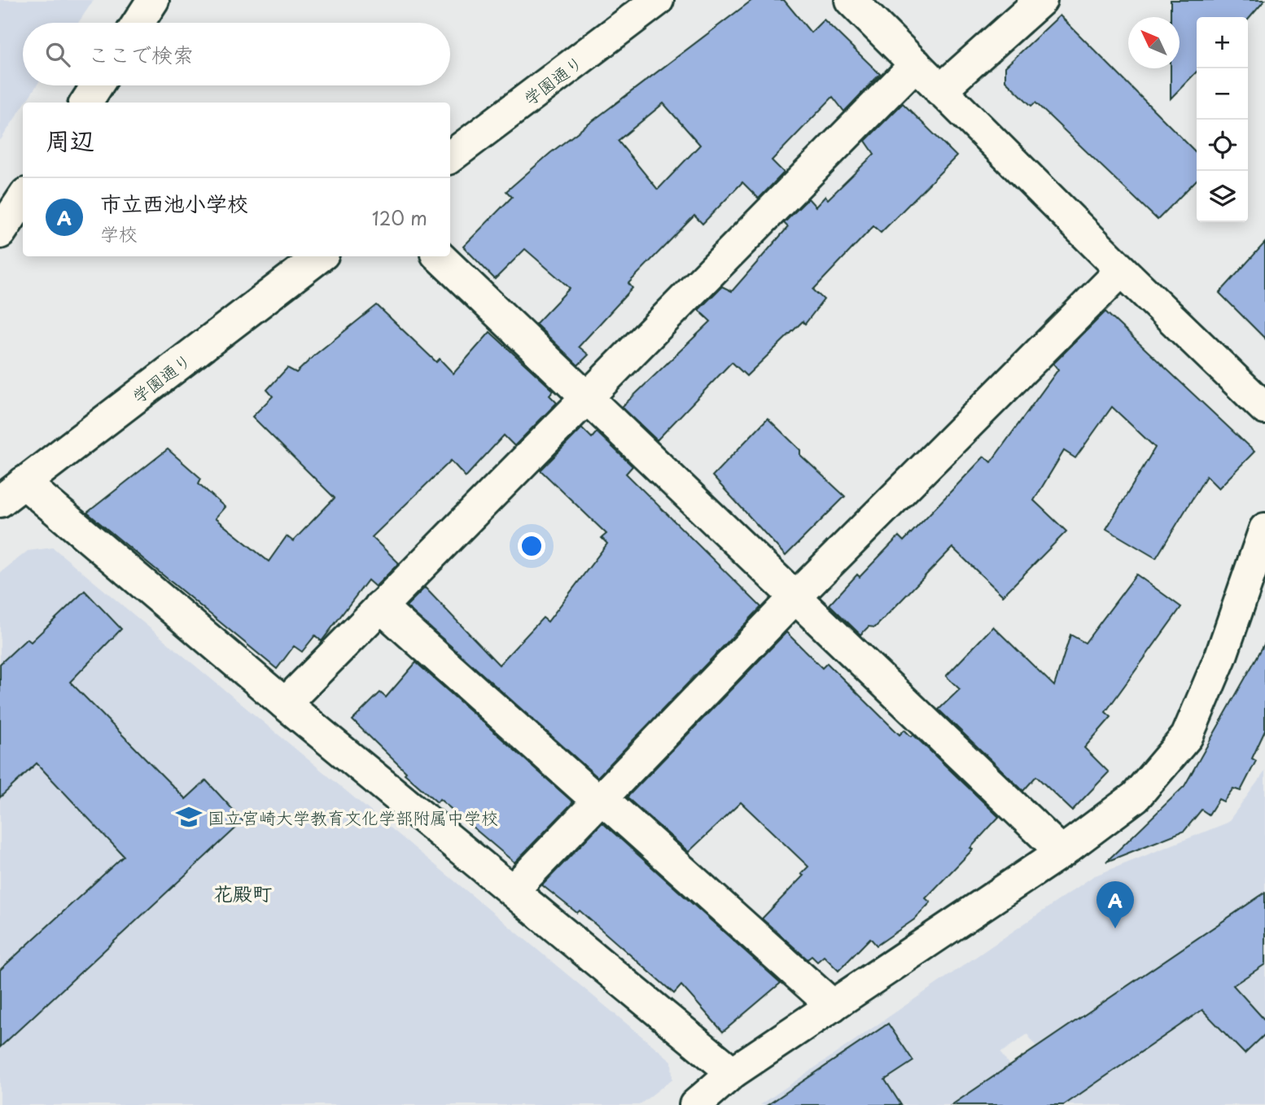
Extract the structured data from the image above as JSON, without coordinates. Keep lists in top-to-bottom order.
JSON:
{
  "streets": {
    "street": ["学園通り"]
  },
  "districts": ["花殿町"],
  "places": {
    "school or university": ["国立宮崎大学教育文化学部附属中学校"]
  },
  "north": "top left",
  "page": {
    "map_buttons": ["+", "−"],
    "search": "ここで検索",
    "heading": "周辺",
    "list": [
      {
        "mark": "A",
        "name": "市立西池小学校",
        "note": "学校",
        "value": "120 m"
      }
    ],
    "pins": "A"
  }
}
